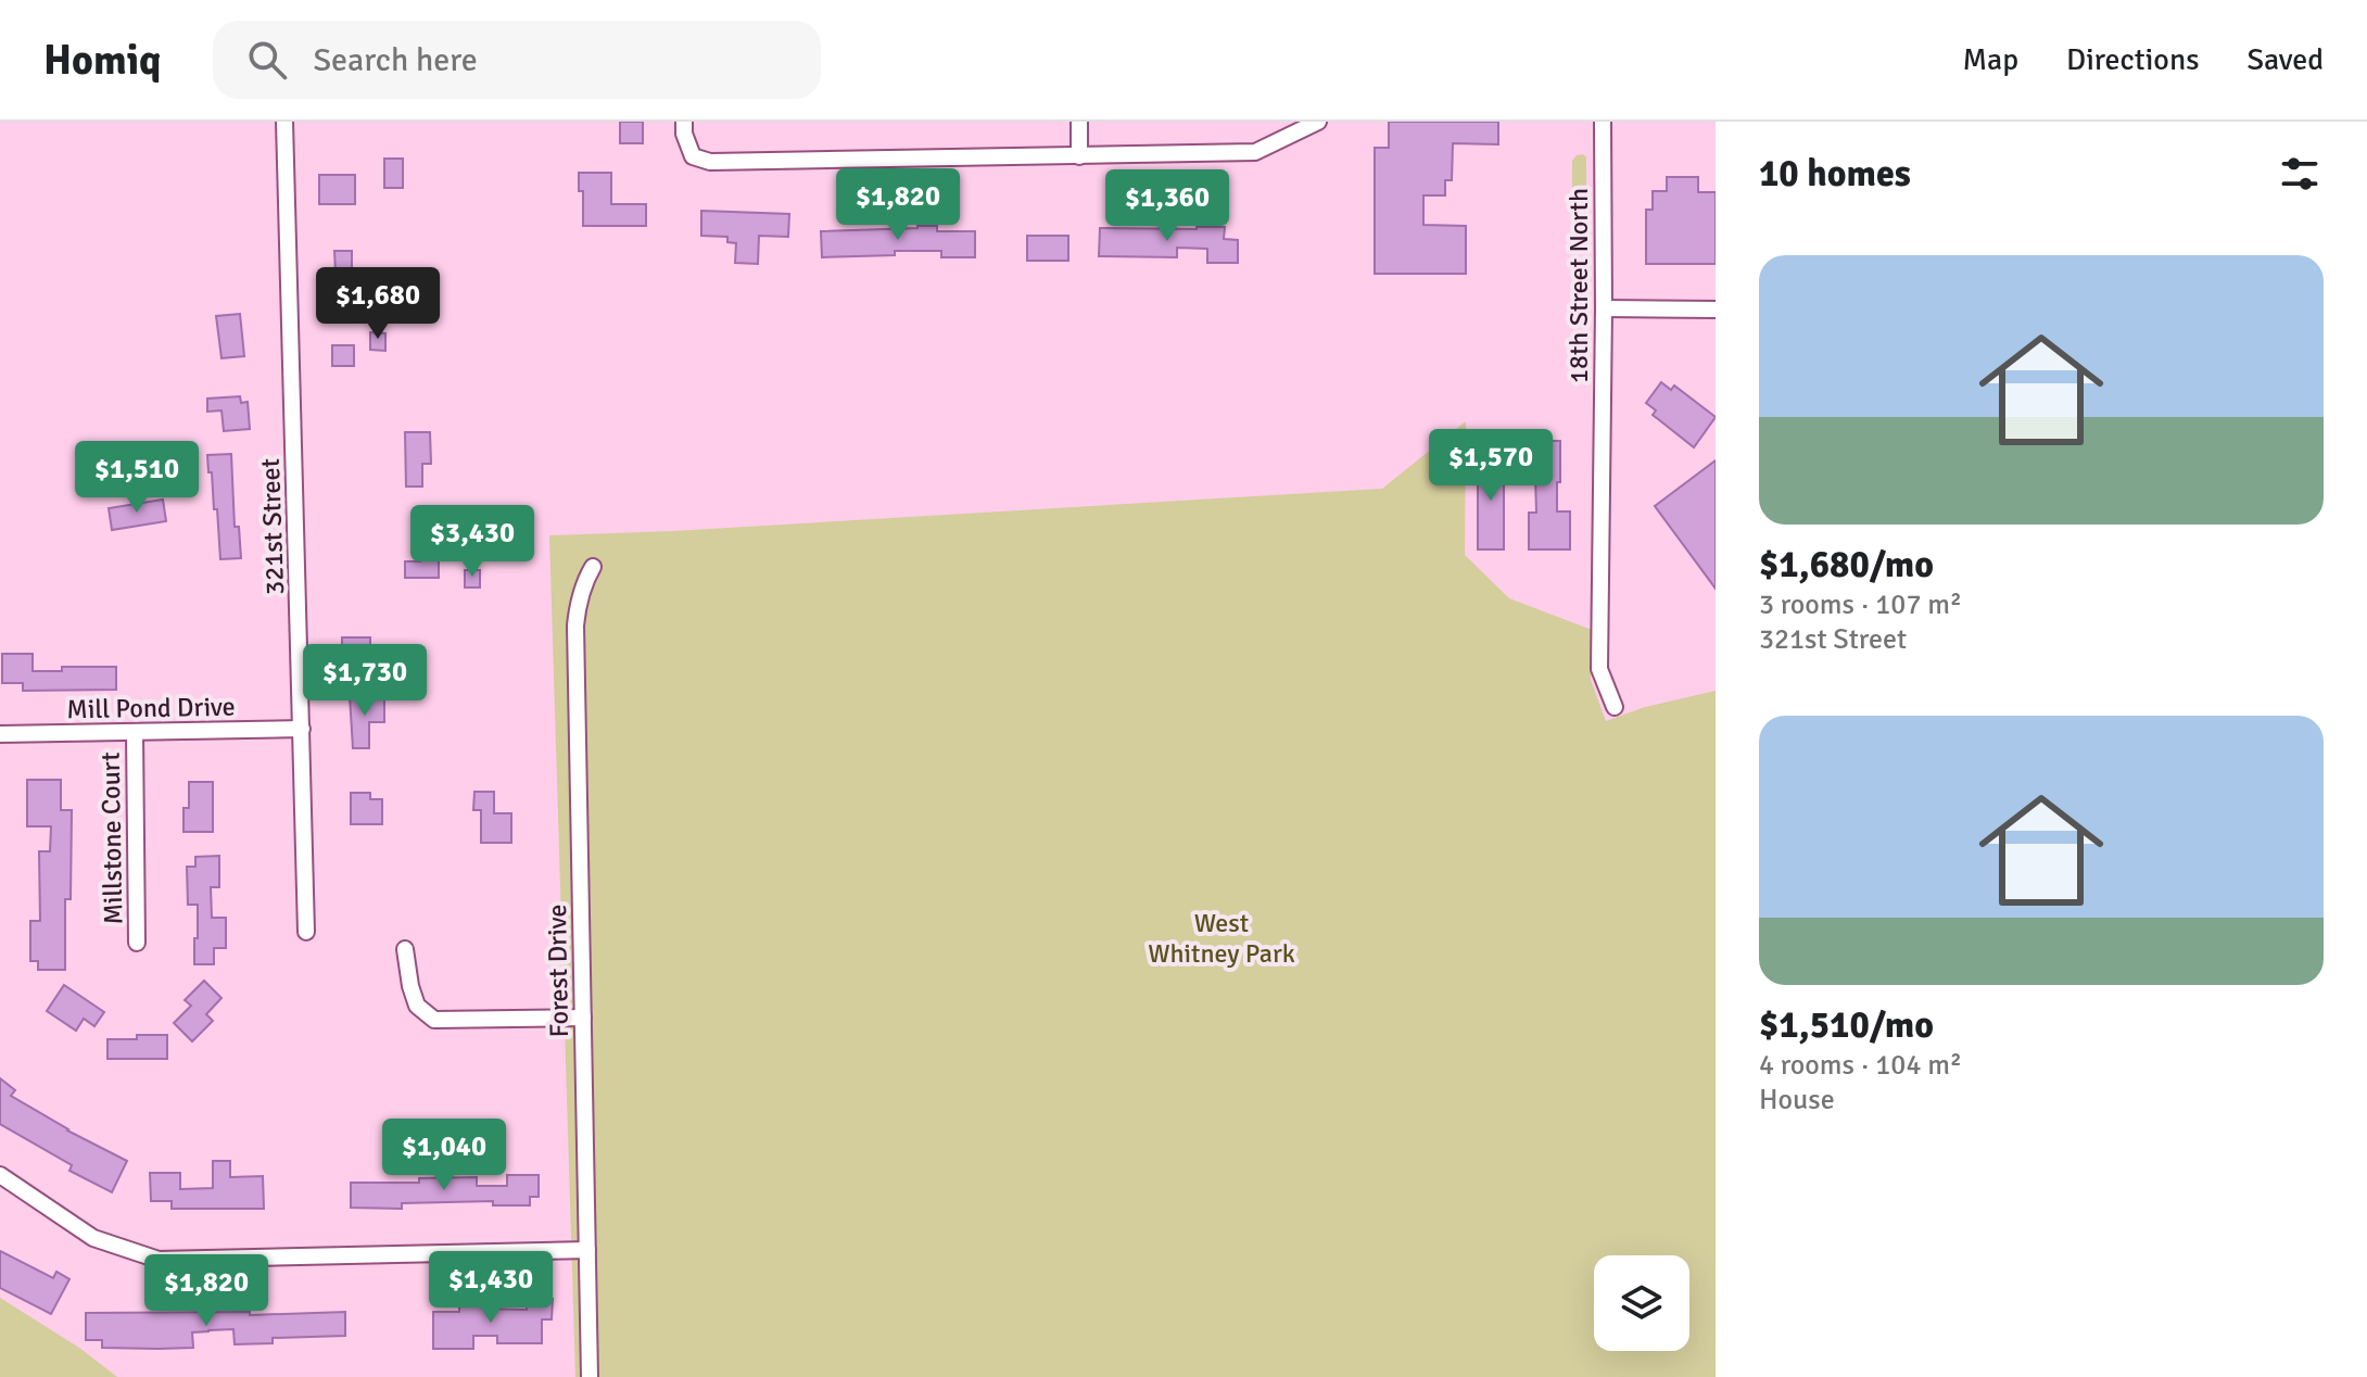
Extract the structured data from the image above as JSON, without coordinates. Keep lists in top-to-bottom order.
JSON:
{
  "streets": {
    "street": [
      "18th Street North",
      "321st Street",
      "Mill Pond Drive",
      "Millstone Court",
      "Forest Drive"
    ]
  },
  "crossings": [
    ["321st Street", "Mill Pond Drive"],
    ["Mill Pond Drive", "Millstone Court"]
  ],
  "parks": ["West Whitney Park"],
  "page": {
    "header": "Homiq",
    "search": "Search here",
    "nav": ["Map", "Directions", "Saved"],
    "heading": "10 homes",
    "price": [
      "$1,820",
      "$1,360",
      "$1,680",
      "$1,570",
      "$1,510",
      "$3,430",
      "$1,730",
      "$1,040",
      "$1,430",
      "$1,820"
    ],
    "list": [
      {
        "name": "$1,680/mo",
        "note": "3 rooms · 107 m² · 321st Street"
      },
      {
        "name": "$1,510/mo",
        "note": "4 rooms · 104 m² · House"
      }
    ]
  }
}
